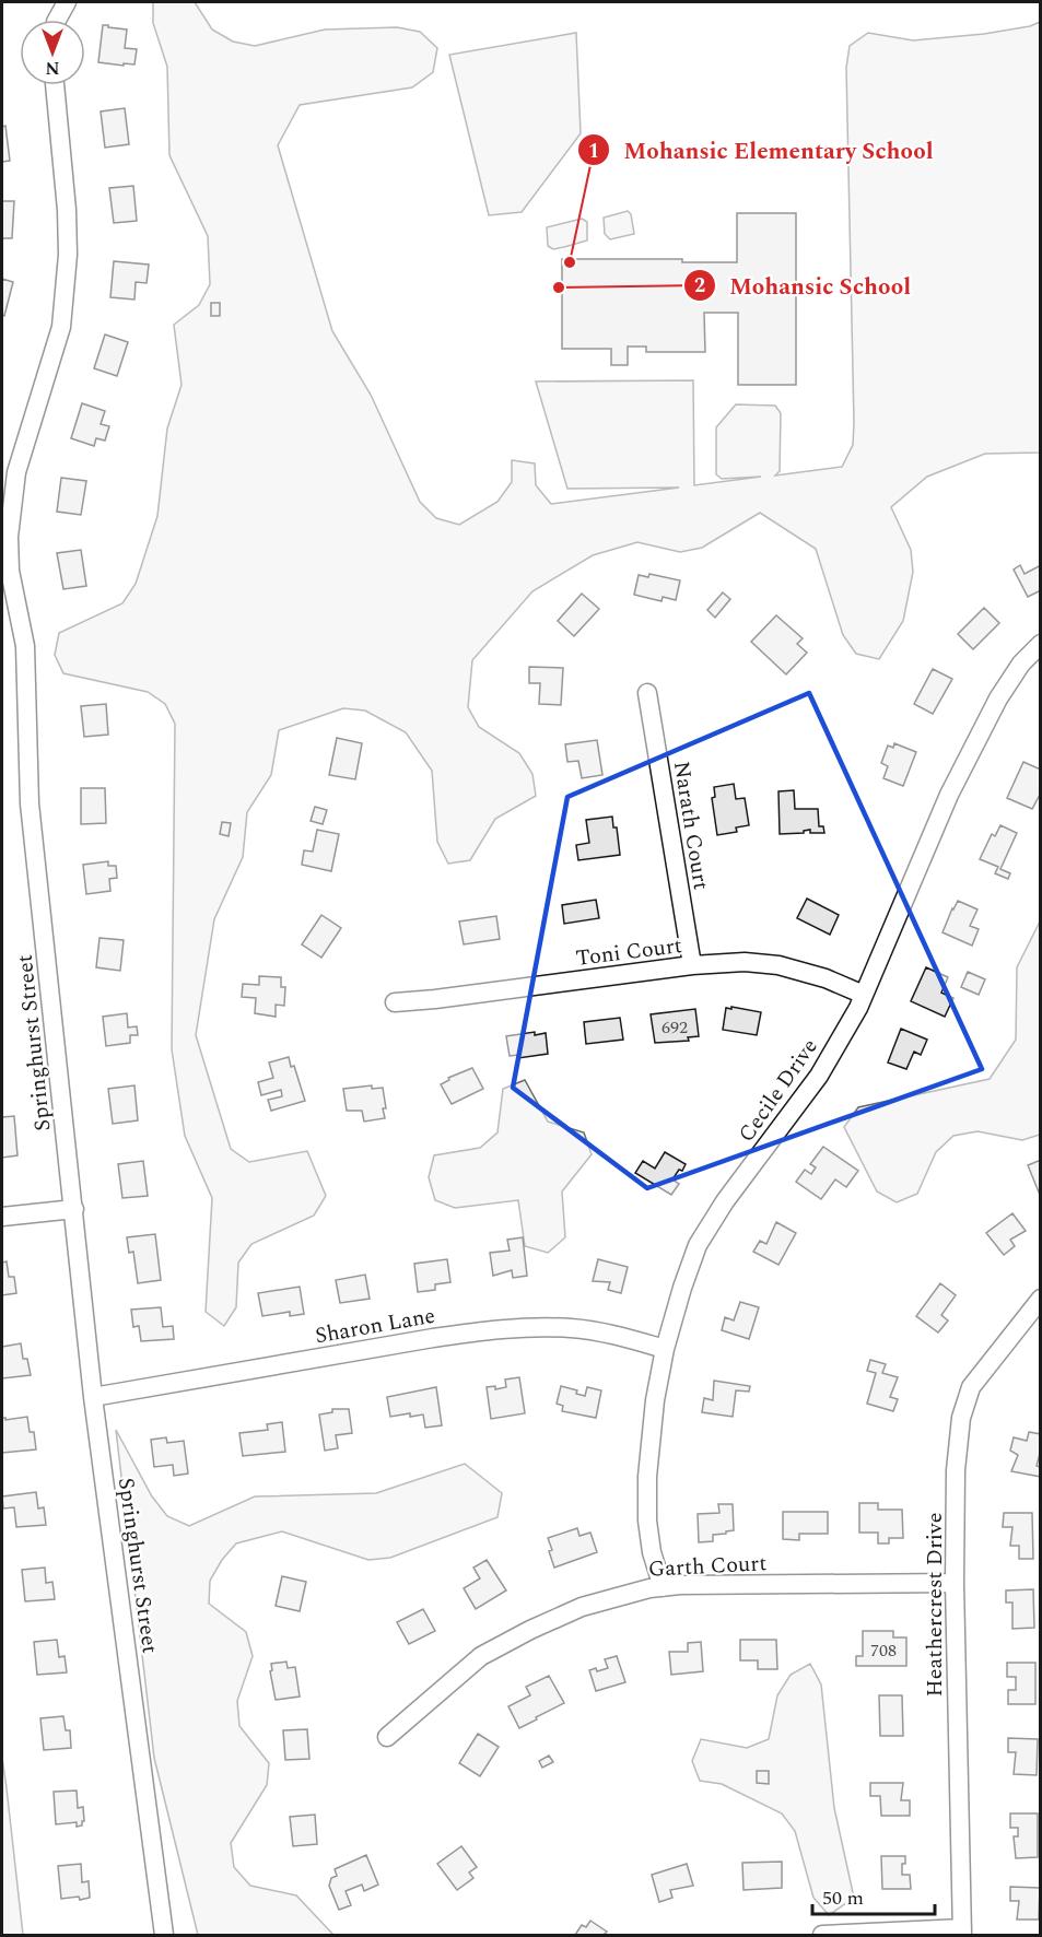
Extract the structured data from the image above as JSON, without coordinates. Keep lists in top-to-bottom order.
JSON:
{
  "streets": {
    "street": [
      "Narath Court",
      "Toni Court",
      "Springhurst Street",
      "Cecile Drive",
      "Sharon Lane",
      "Garth Court",
      "Heathercrest Drive"
    ]
  },
  "crossings": [
    ["Narath Court", "Toni Court"],
    ["Toni Court", "Cecile Drive"],
    ["Springhurst Street", "Sharon Lane"],
    ["Cecile Drive", "Sharon Lane"],
    ["Cecile Drive", "Garth Court"],
    ["Garth Court", "Heathercrest Drive"]
  ],
  "places": ["Mohansic Elementary School", "Mohansic School"],
  "house_numbers": ["692", "708"],
  "scale_bar": "50 m",
  "north": "bottom"
}
